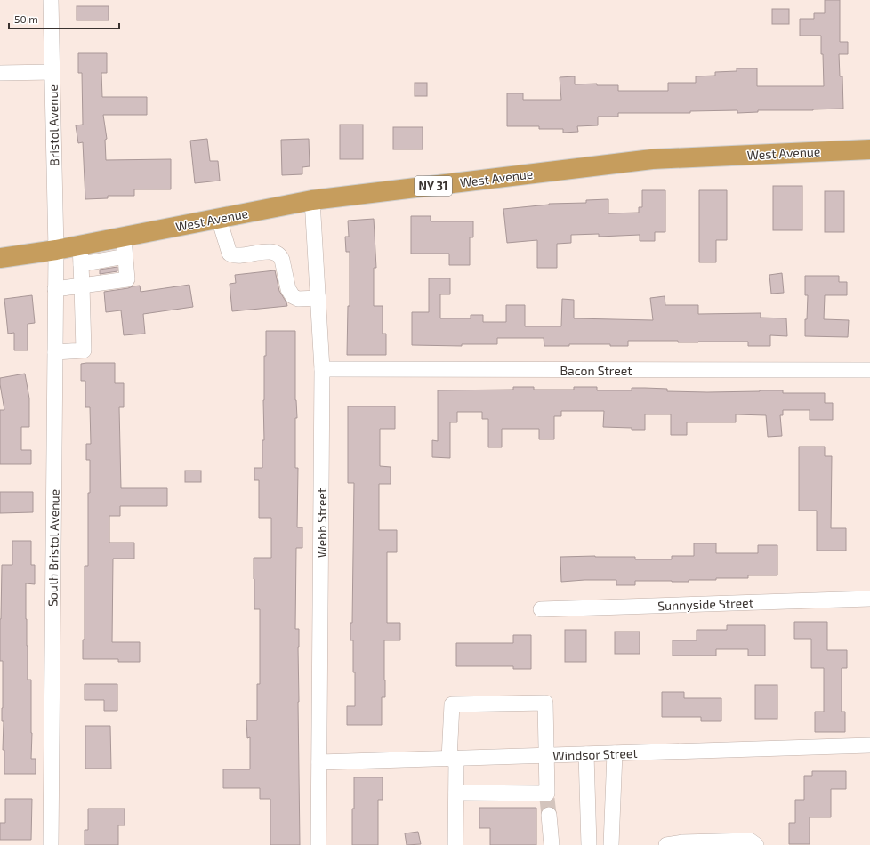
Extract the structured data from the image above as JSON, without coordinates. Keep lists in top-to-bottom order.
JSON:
{
  "streets": {
    "highway": ["West Avenue", "NY 31"],
    "street": [
      "Bristol Avenue",
      "Bacon Street",
      "Webb Street",
      "South Bristol Avenue",
      "Sunnyside Street",
      "Windsor Street"
    ]
  },
  "crossings": [
    ["Bristol Avenue", "West Avenue"],
    ["Bristol Avenue", "South Bristol Avenue"],
    ["West Avenue", "Webb Street"],
    ["West Avenue", "South Bristol Avenue"],
    ["Bacon Street", "Webb Street"],
    ["Webb Street", "Windsor Street"]
  ],
  "scale_bar": "50 m"
}
